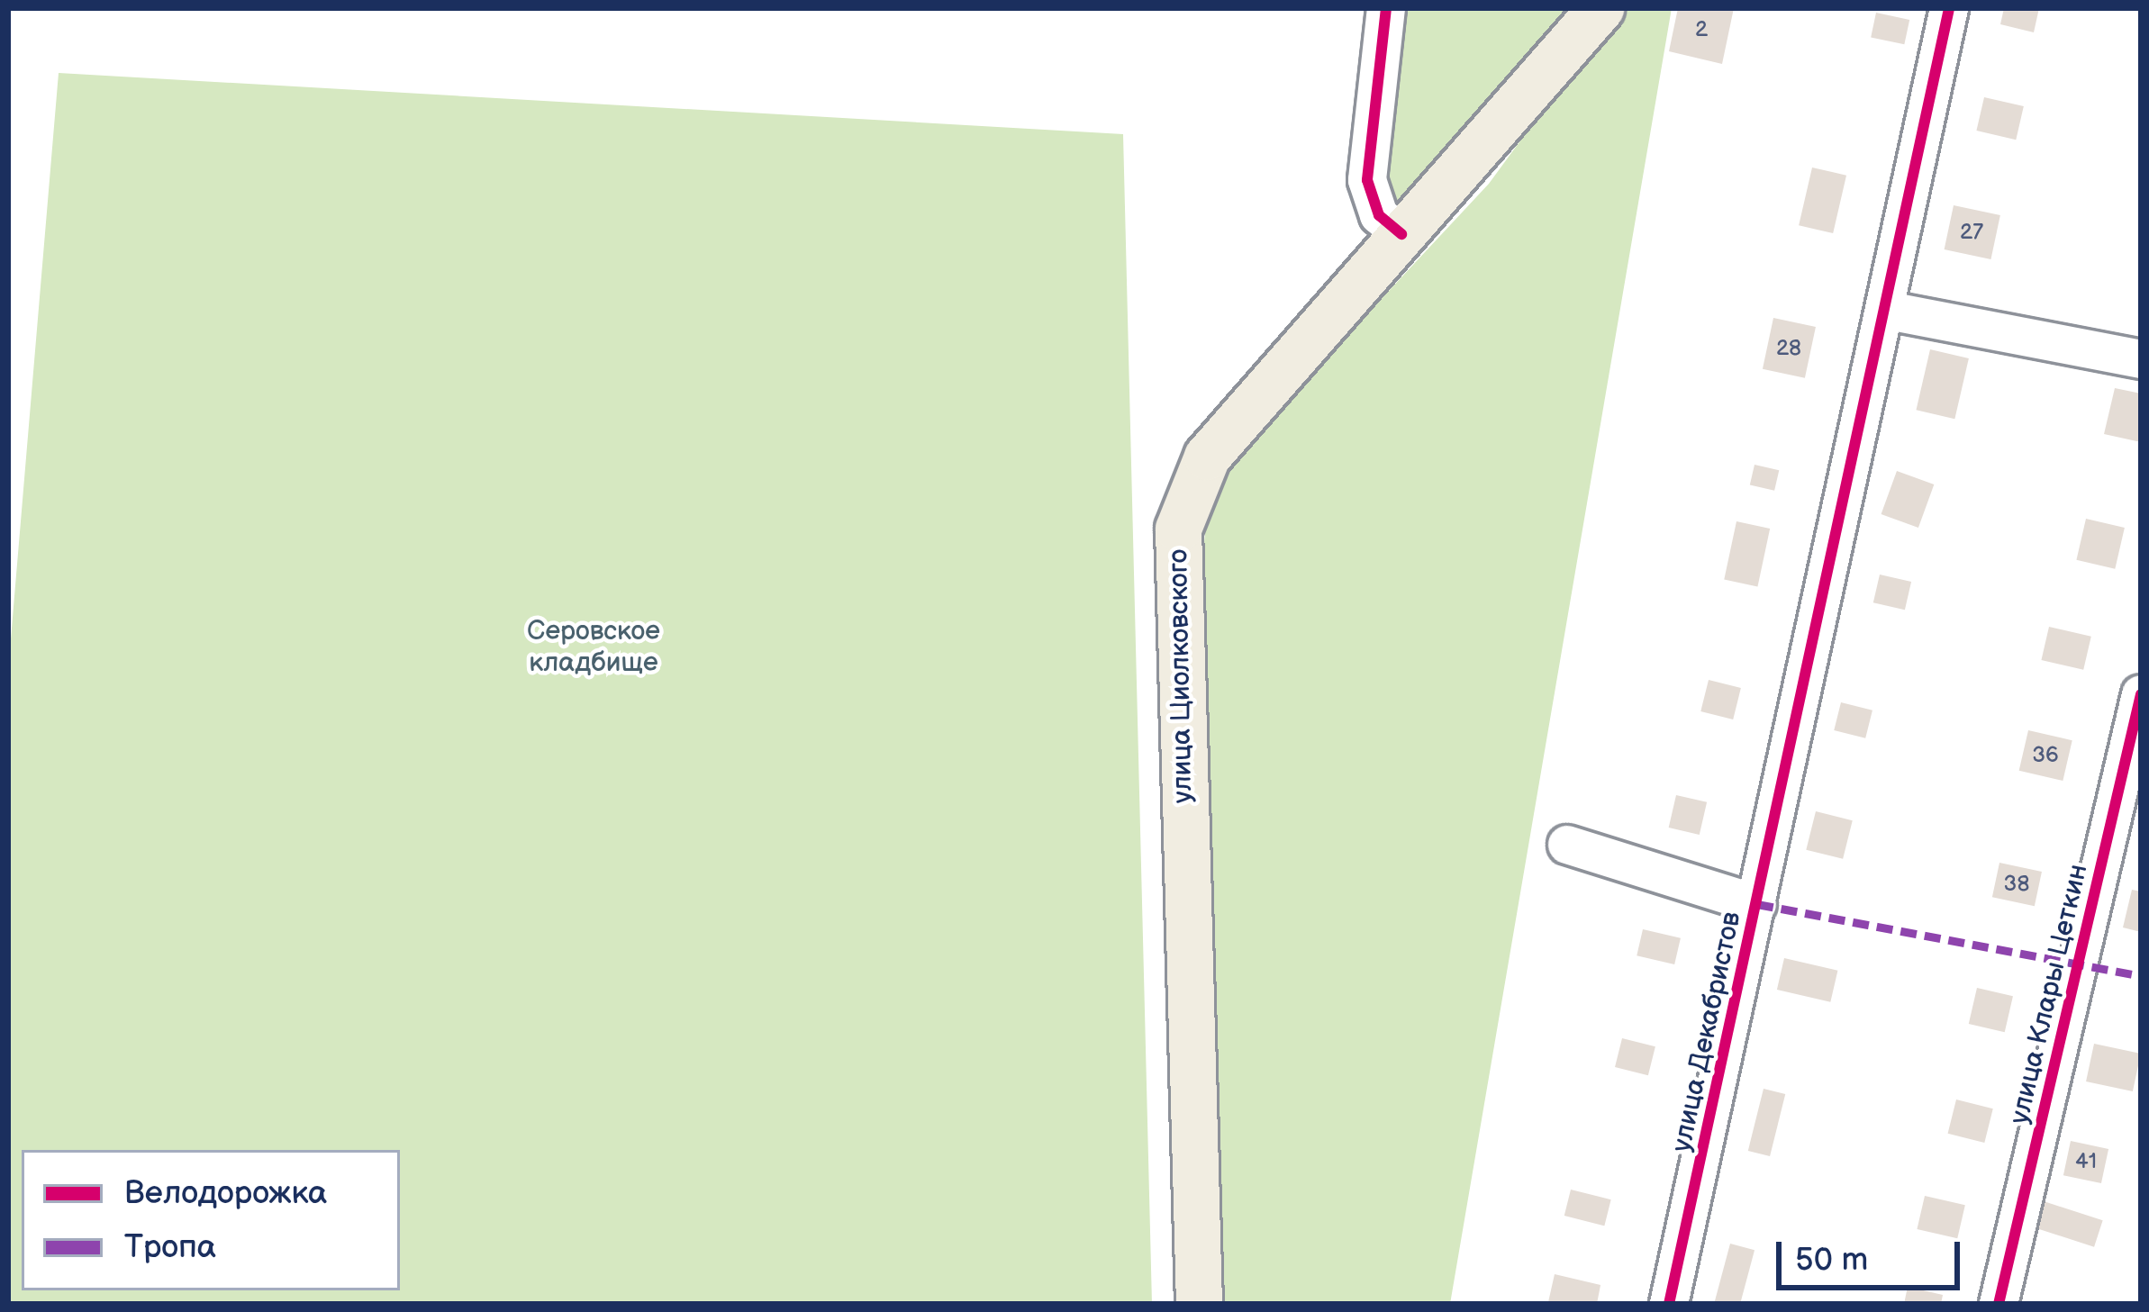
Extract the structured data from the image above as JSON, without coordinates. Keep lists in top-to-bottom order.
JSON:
{
  "streets": {
    "main road": ["улица Циолковского"],
    "street": ["улица Клары Цеткин", "улица Декабристов"]
  },
  "parks": ["Серовское кладбище"],
  "house_numbers": [
    "2",
    "27",
    "28",
    "36",
    "38",
    "41"
  ],
  "legend": ["Велодорожка", "Тропа"],
  "scale_bar": "50 m"
}
